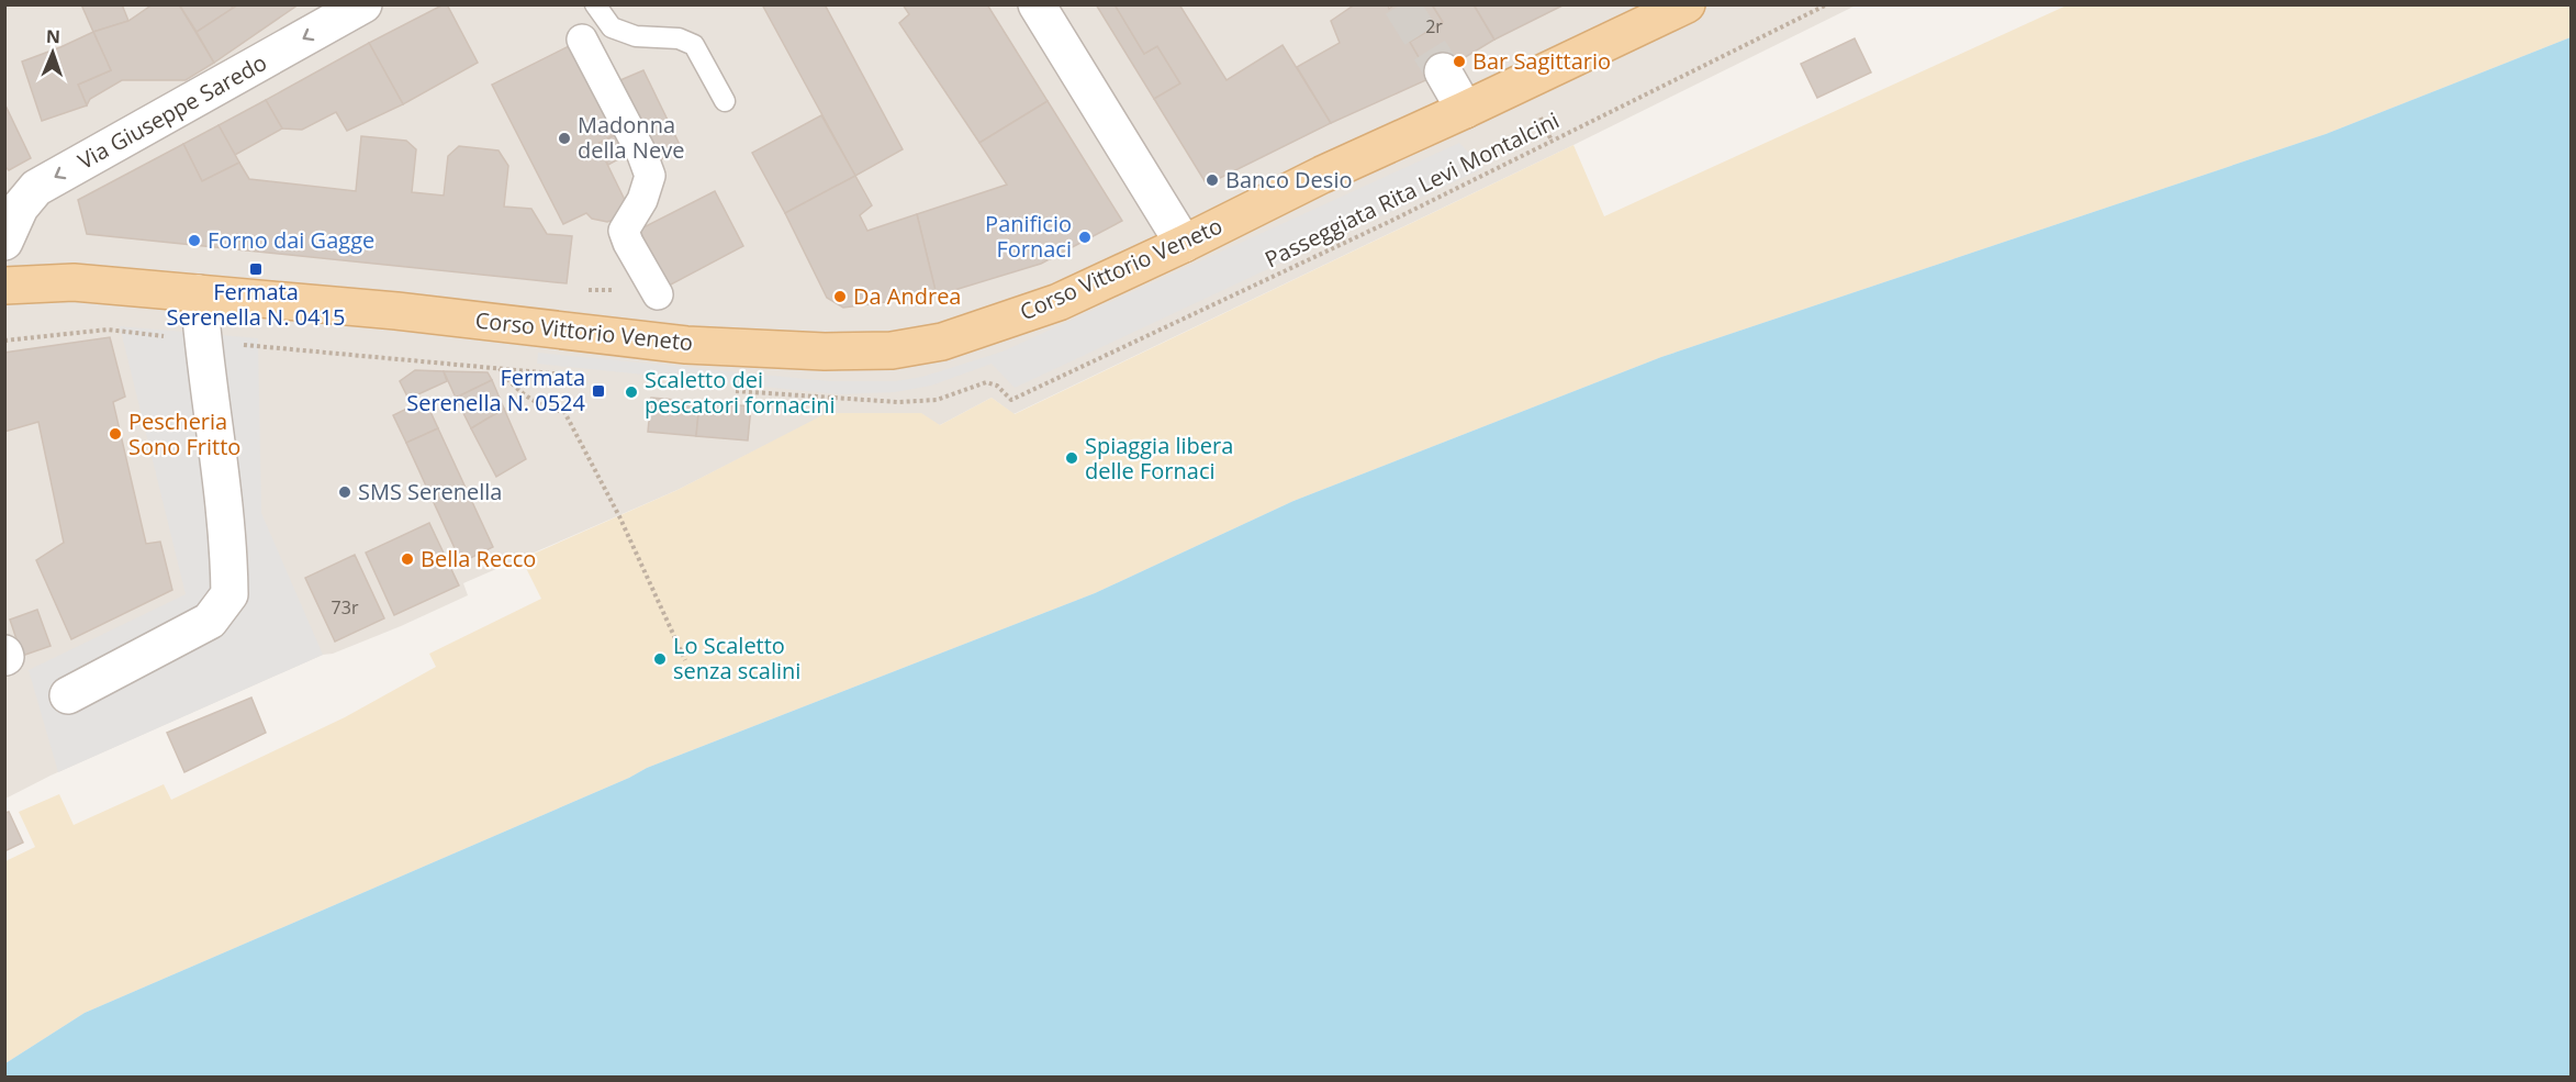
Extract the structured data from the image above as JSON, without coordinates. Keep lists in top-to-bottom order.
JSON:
{
  "streets": {
    "main road": ["Corso Vittorio Veneto"],
    "street": ["Via Giuseppe Saredo"],
    "path": ["Passeggiata Rita Levi Montalcini"]
  },
  "one_way": ["Via Giuseppe Saredo"],
  "places": {
    "other": [
      "Bar Sagittario",
      "Madonna della Neve",
      "Banco Desio",
      "Panificio Fornaci",
      "Forno dai Gagge",
      "Da Andrea",
      "Scaletto dei pescatori fornacini",
      "Pescheria Sono Fritto",
      "Spiaggia libera delle Fornaci",
      "SMS Serenella",
      "Bella Recco",
      "Lo Scaletto senza scalini"
    ],
    "transit": ["Fermata Serenella N. 0415", "Fermata Serenella N. 0524"]
  },
  "house_numbers": ["2r", "73r"],
  "north": "top"
}
